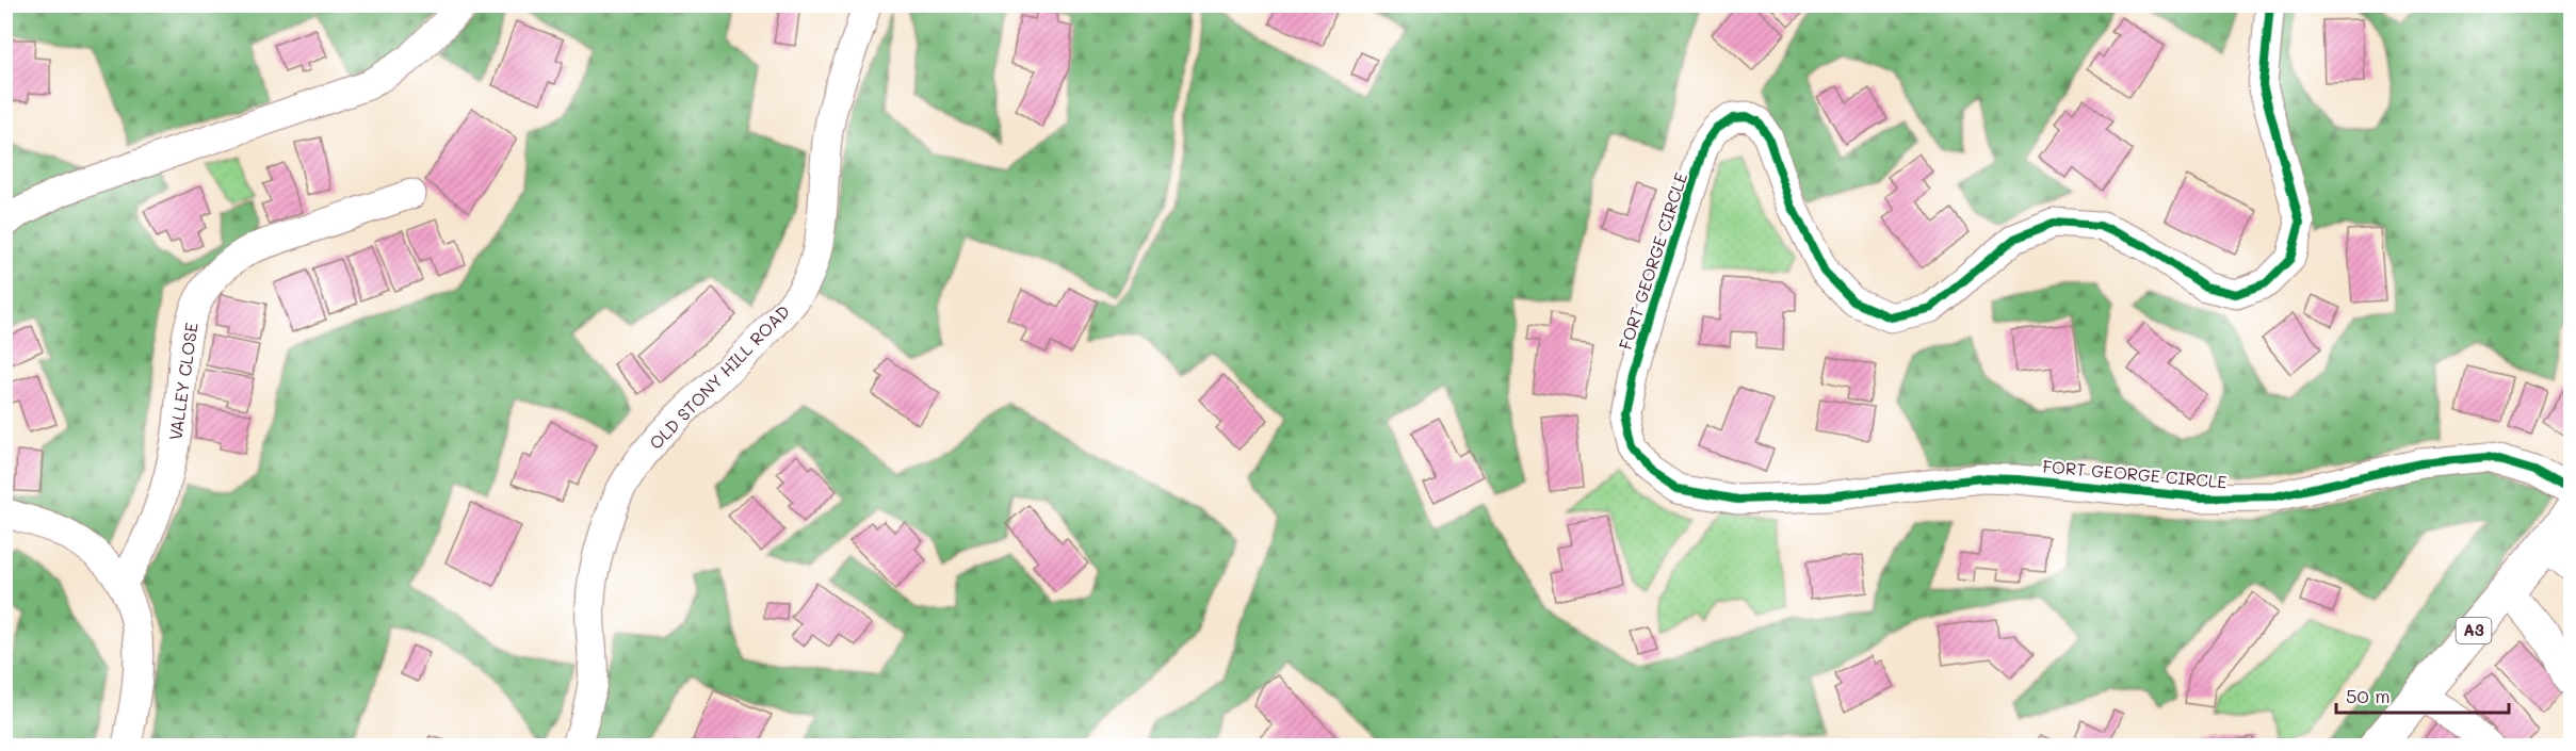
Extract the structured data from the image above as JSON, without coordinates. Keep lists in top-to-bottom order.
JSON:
{
  "streets": {
    "main road": ["A3"],
    "street": ["FORT GEORGE CIRCLE", "OLD STONY HILL ROAD", "VALLEY CLOSE"]
  },
  "scale_bar": "50 m"
}
